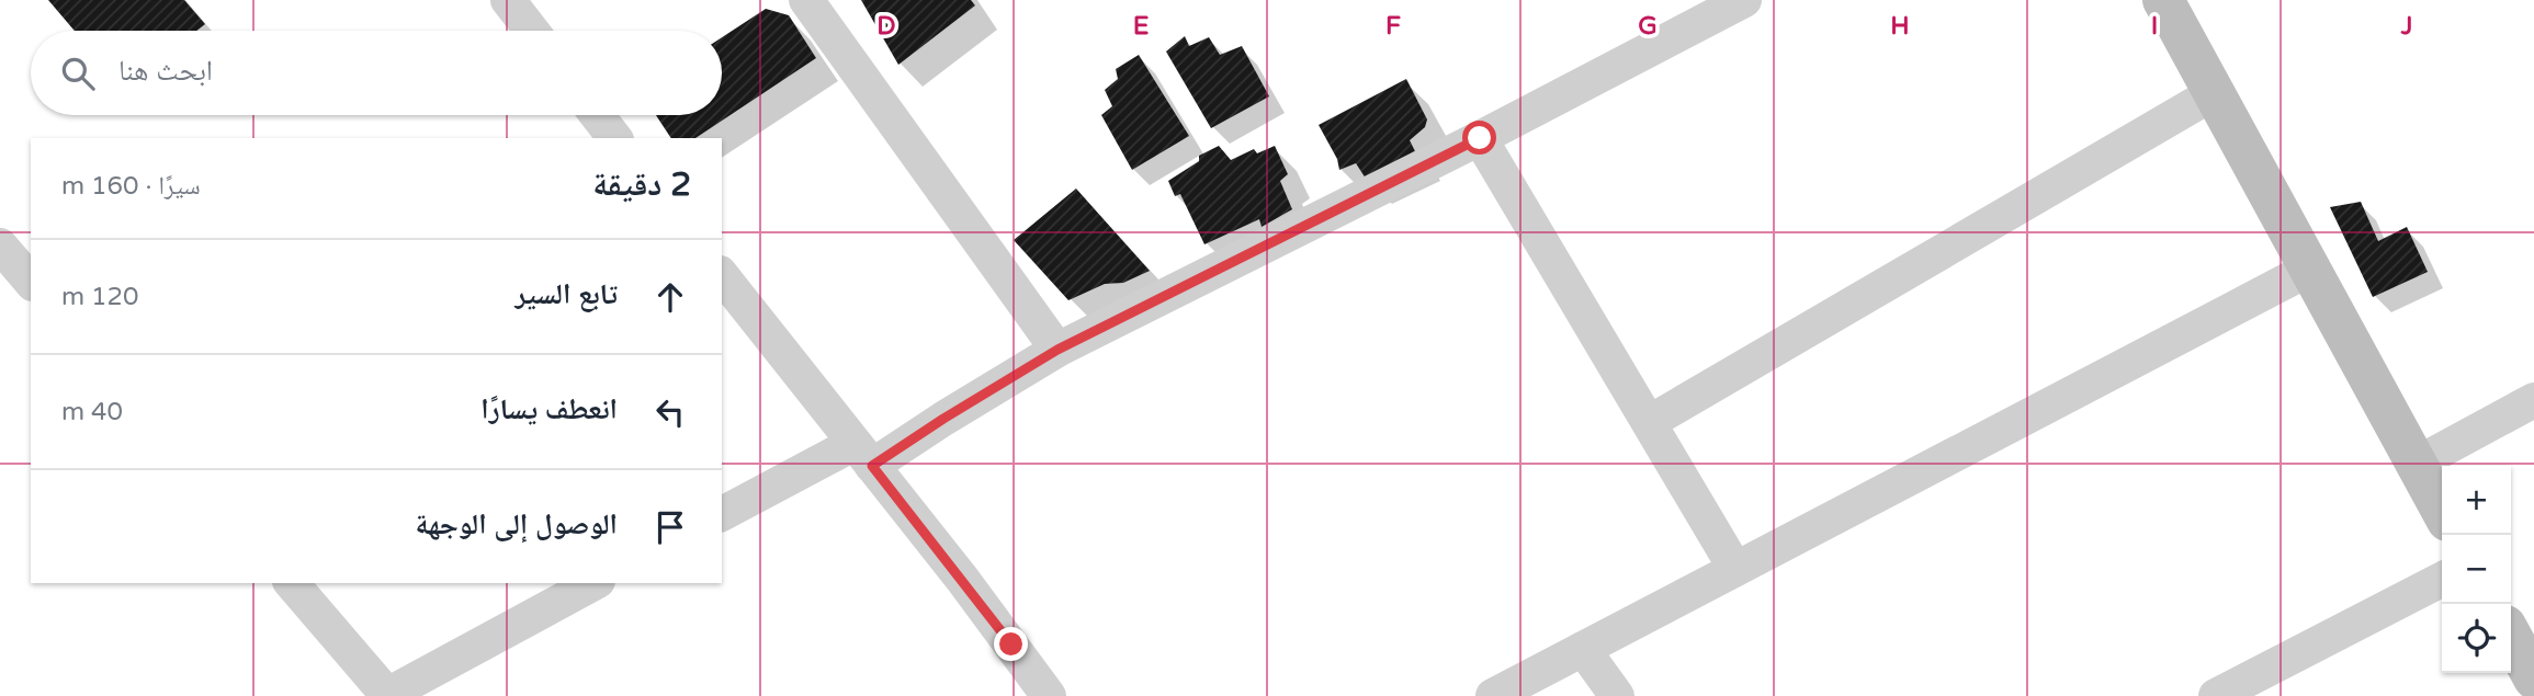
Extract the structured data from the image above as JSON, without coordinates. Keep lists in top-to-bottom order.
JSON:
{
  "page": {
    "search": "ابحث هنا",
    "heading": ["2 دقيقة", "سيرًا · 160 m"],
    "list": [
      ["تابع السير", "120 m"],
      ["انعطف يسارًا", "40 m"],
      "الوصول إلى الوجهة"
    ],
    "map_buttons": ["+", "−"]
  },
  "grid": {
    "columns": [
      "D",
      "E",
      "F",
      "G",
      "H",
      "I",
      "J"
    ]
  }
}
